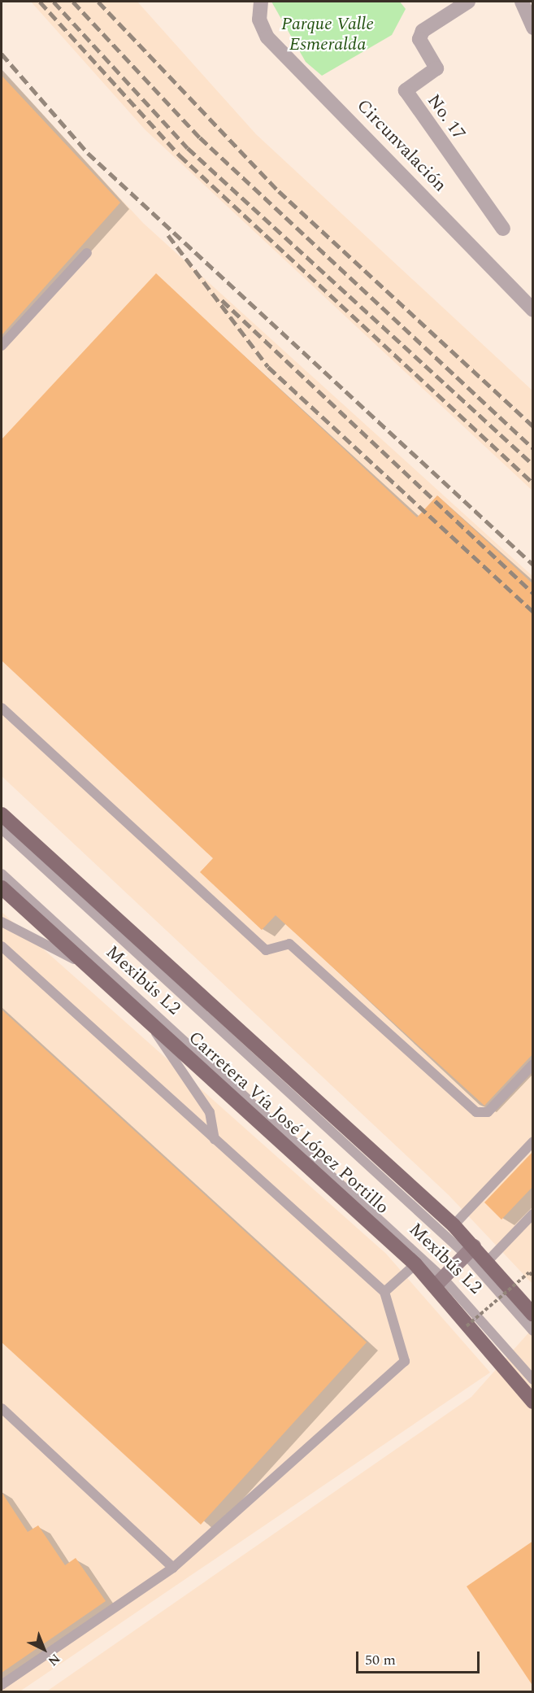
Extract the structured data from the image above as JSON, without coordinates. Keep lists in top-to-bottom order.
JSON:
{
  "streets": {
    "main road": ["Carretera Vía José López Portillo"],
    "street": ["No. 17", "Circunvalación"],
    "lane": ["Mexibús L2"]
  },
  "crossings": [
    ["Mexibús L2", "Carretera Vía José López Portillo"]
  ],
  "parks": ["Parque Valle Esmeralda"],
  "scale_bar": "50 m",
  "north": "bottom right"
}
